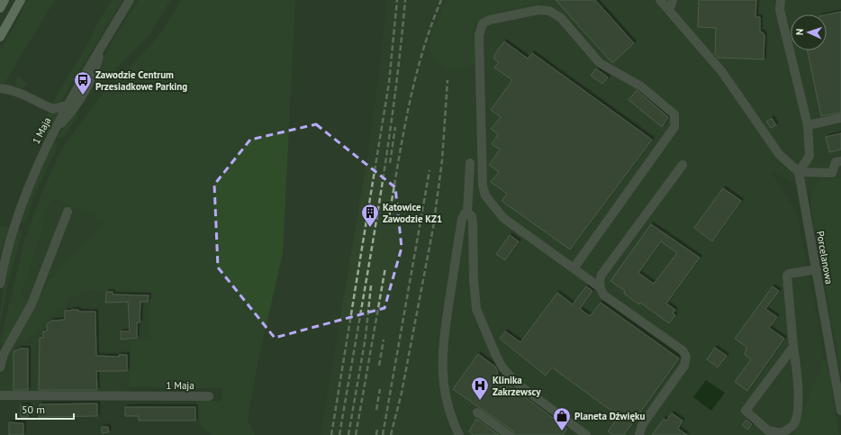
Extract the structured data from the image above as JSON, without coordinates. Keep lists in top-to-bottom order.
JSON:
{
  "streets": {
    "street": ["1 Maja", "Porcelanowa"]
  },
  "places": {
    "bus stop": ["Zawodzie Centrum Przesiadkowe Parking"],
    "building": ["Katowice Zawodzie KZ1"],
    "hospital": ["Klinika Zakrzewscy"],
    "shop": ["Planeta Dźwięku"]
  },
  "scale_bar": "50 m",
  "north": "left"
}
